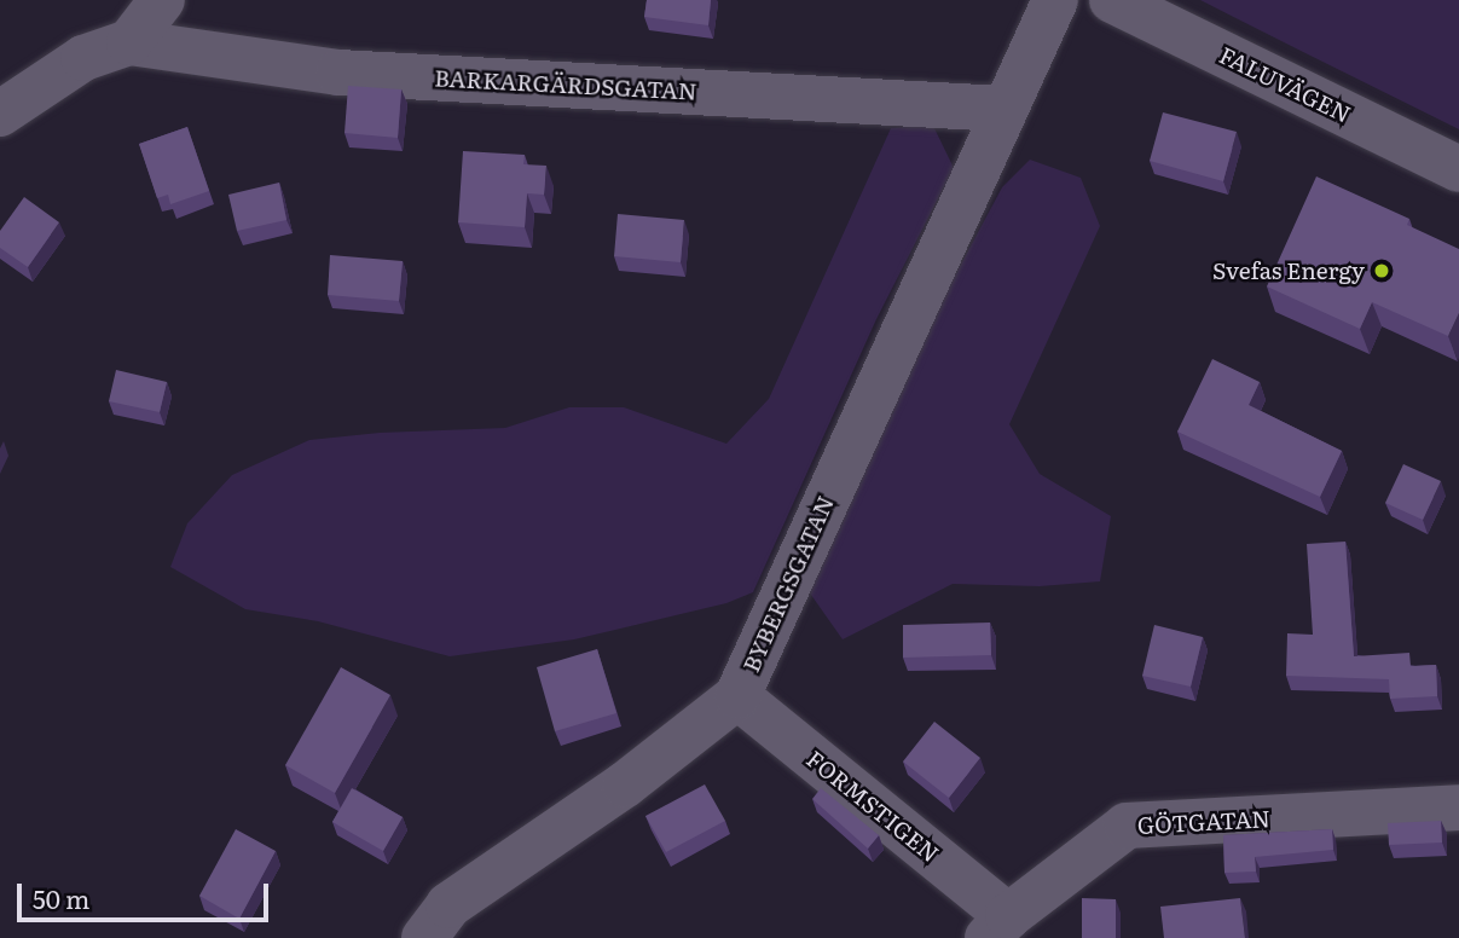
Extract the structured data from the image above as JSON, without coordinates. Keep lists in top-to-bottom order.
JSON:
{
  "streets": {
    "street": [
      "BARKARGÄRDSGATAN",
      "FALUVÄGEN",
      "BYBERGSGATAN",
      "FORMSTIGEN",
      "GÖTGATAN"
    ]
  },
  "crossings": [
    ["BARKARGÄRDSGATAN", "BYBERGSGATAN"],
    ["BYBERGSGATAN", "FORMSTIGEN"],
    ["FORMSTIGEN", "GÖTGATAN"]
  ],
  "places": ["Svefas Energy"],
  "scale_bar": "50 m"
}
